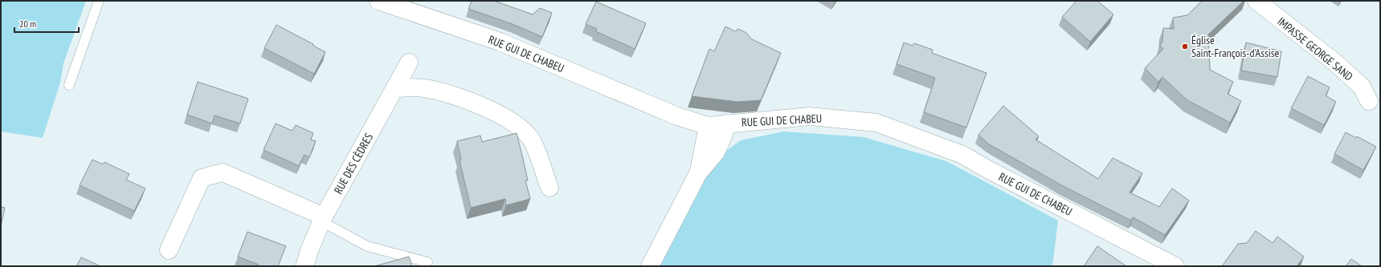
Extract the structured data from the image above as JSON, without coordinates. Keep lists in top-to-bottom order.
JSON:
{
  "streets": {
    "street": ["IMPASSE GEORGE SAND", "RUE GUI DE CHABEU", "RUE DES CÈDRES"]
  },
  "places": ["Église Saint-François-d'Assise"],
  "scale_bar": "20 m"
}
